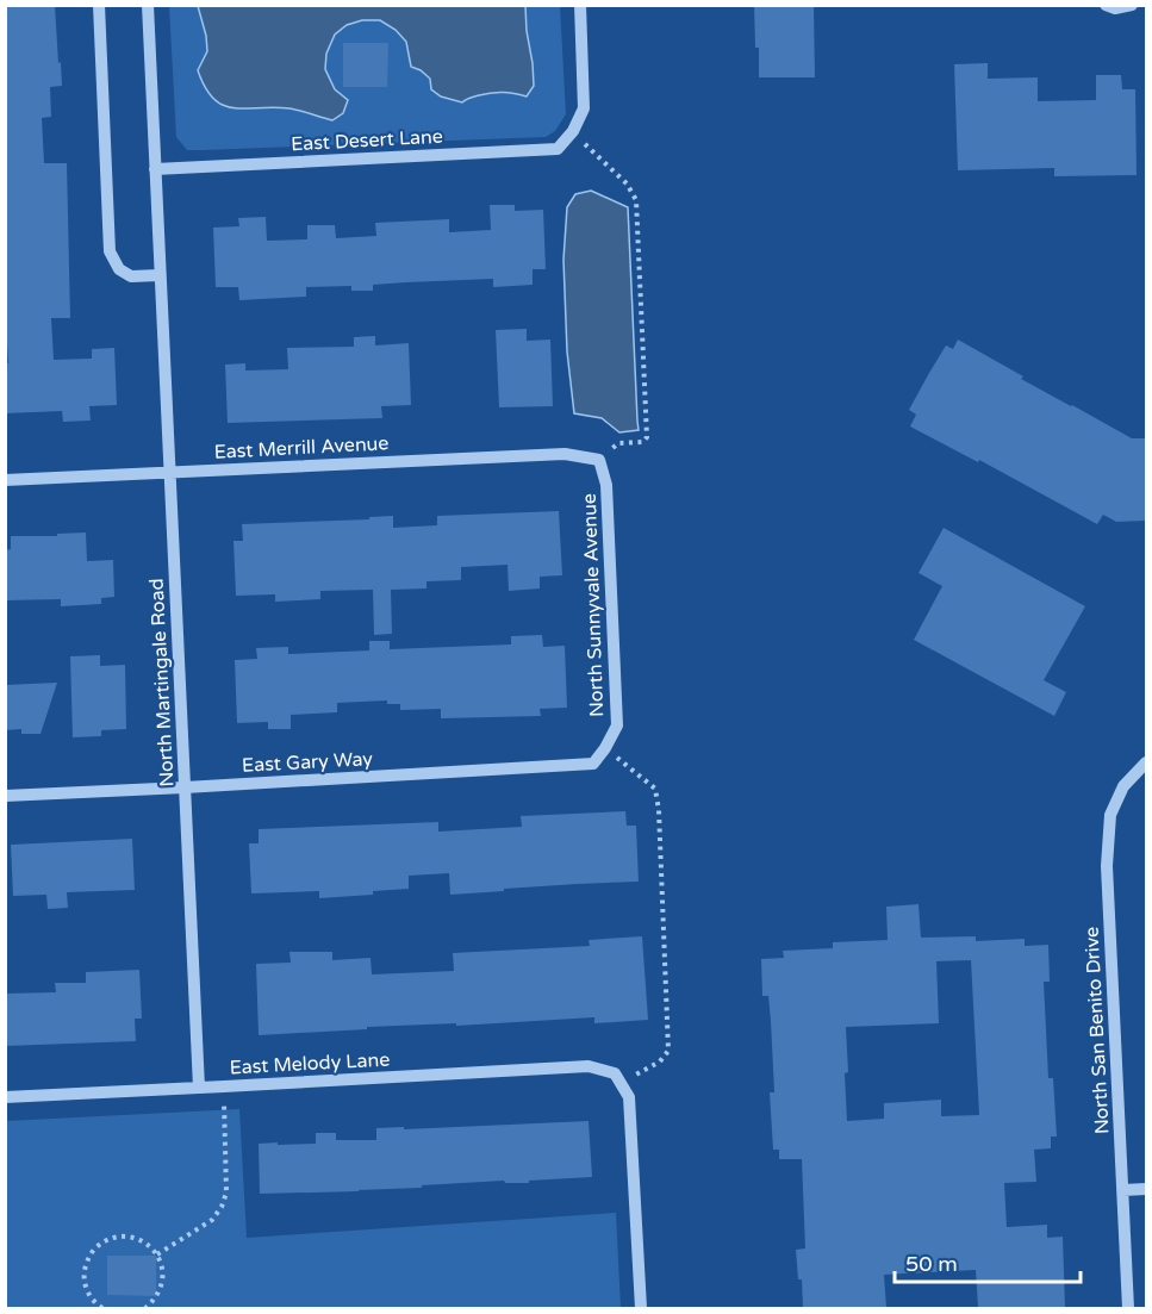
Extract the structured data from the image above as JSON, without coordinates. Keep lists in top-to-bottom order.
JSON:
{
  "streets": {
    "street": [
      "East Desert Lane",
      "East Merrill Avenue",
      "North Sunnyvale Avenue",
      "North Martingale Road",
      "East Gary Way",
      "North San Benito Drive",
      "East Melody Lane"
    ]
  },
  "crossings": [
    ["East Desert Lane", "North Martingale Road"],
    ["East Merrill Avenue", "North Sunnyvale Avenue"],
    ["East Merrill Avenue", "North Martingale Road"],
    ["North Sunnyvale Avenue", "East Gary Way"],
    ["North Martingale Road", "East Gary Way"],
    ["North Martingale Road", "East Melody Lane"]
  ],
  "scale_bar": "50 m"
}
